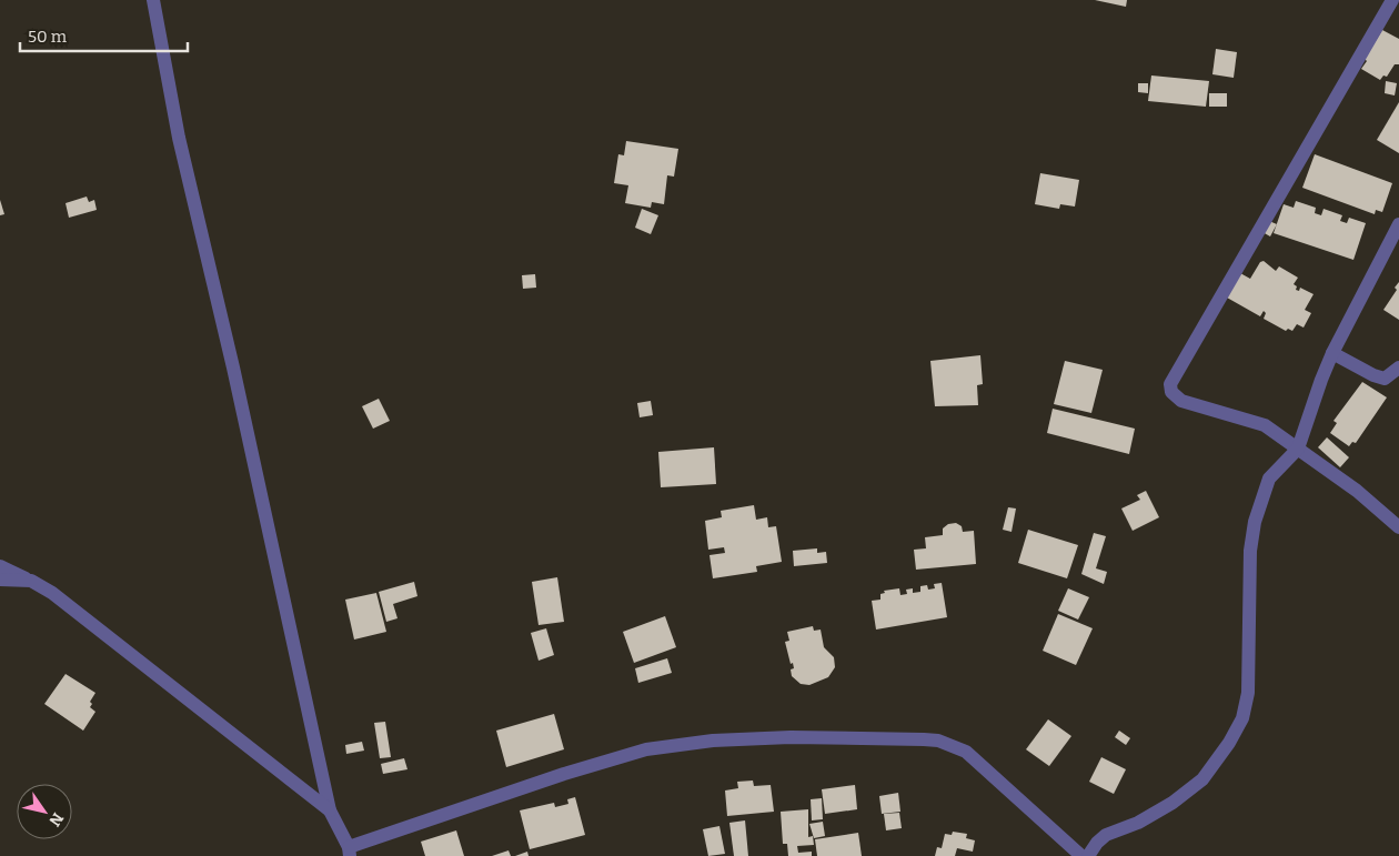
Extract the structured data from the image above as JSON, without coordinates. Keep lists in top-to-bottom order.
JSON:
{
  "scale_bar": "50 m",
  "north": "bottom right"
}
